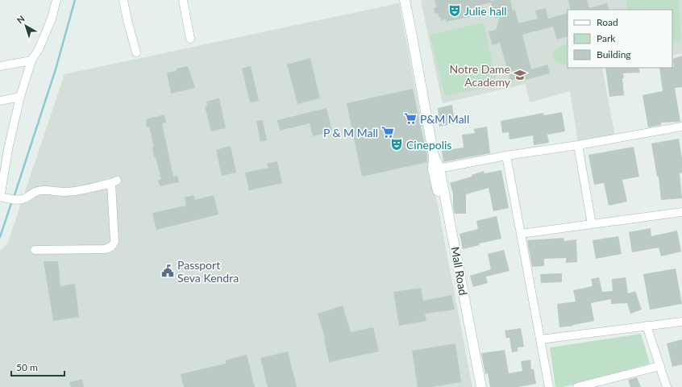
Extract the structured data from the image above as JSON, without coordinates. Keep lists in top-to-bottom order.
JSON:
{
  "streets": {
    "street": ["Mall Road"]
  },
  "places": {
    "theatre": ["Julie hall", "Cinepolis"],
    "school or university": ["Notre Dame Academy"],
    "supermarket": ["P&M Mall", "P & M Mall"],
    "public building": ["Passport Seva Kendra"]
  },
  "legend": ["Road", "Park", "Building"],
  "scale_bar": "50 m",
  "north": "top left"
}
